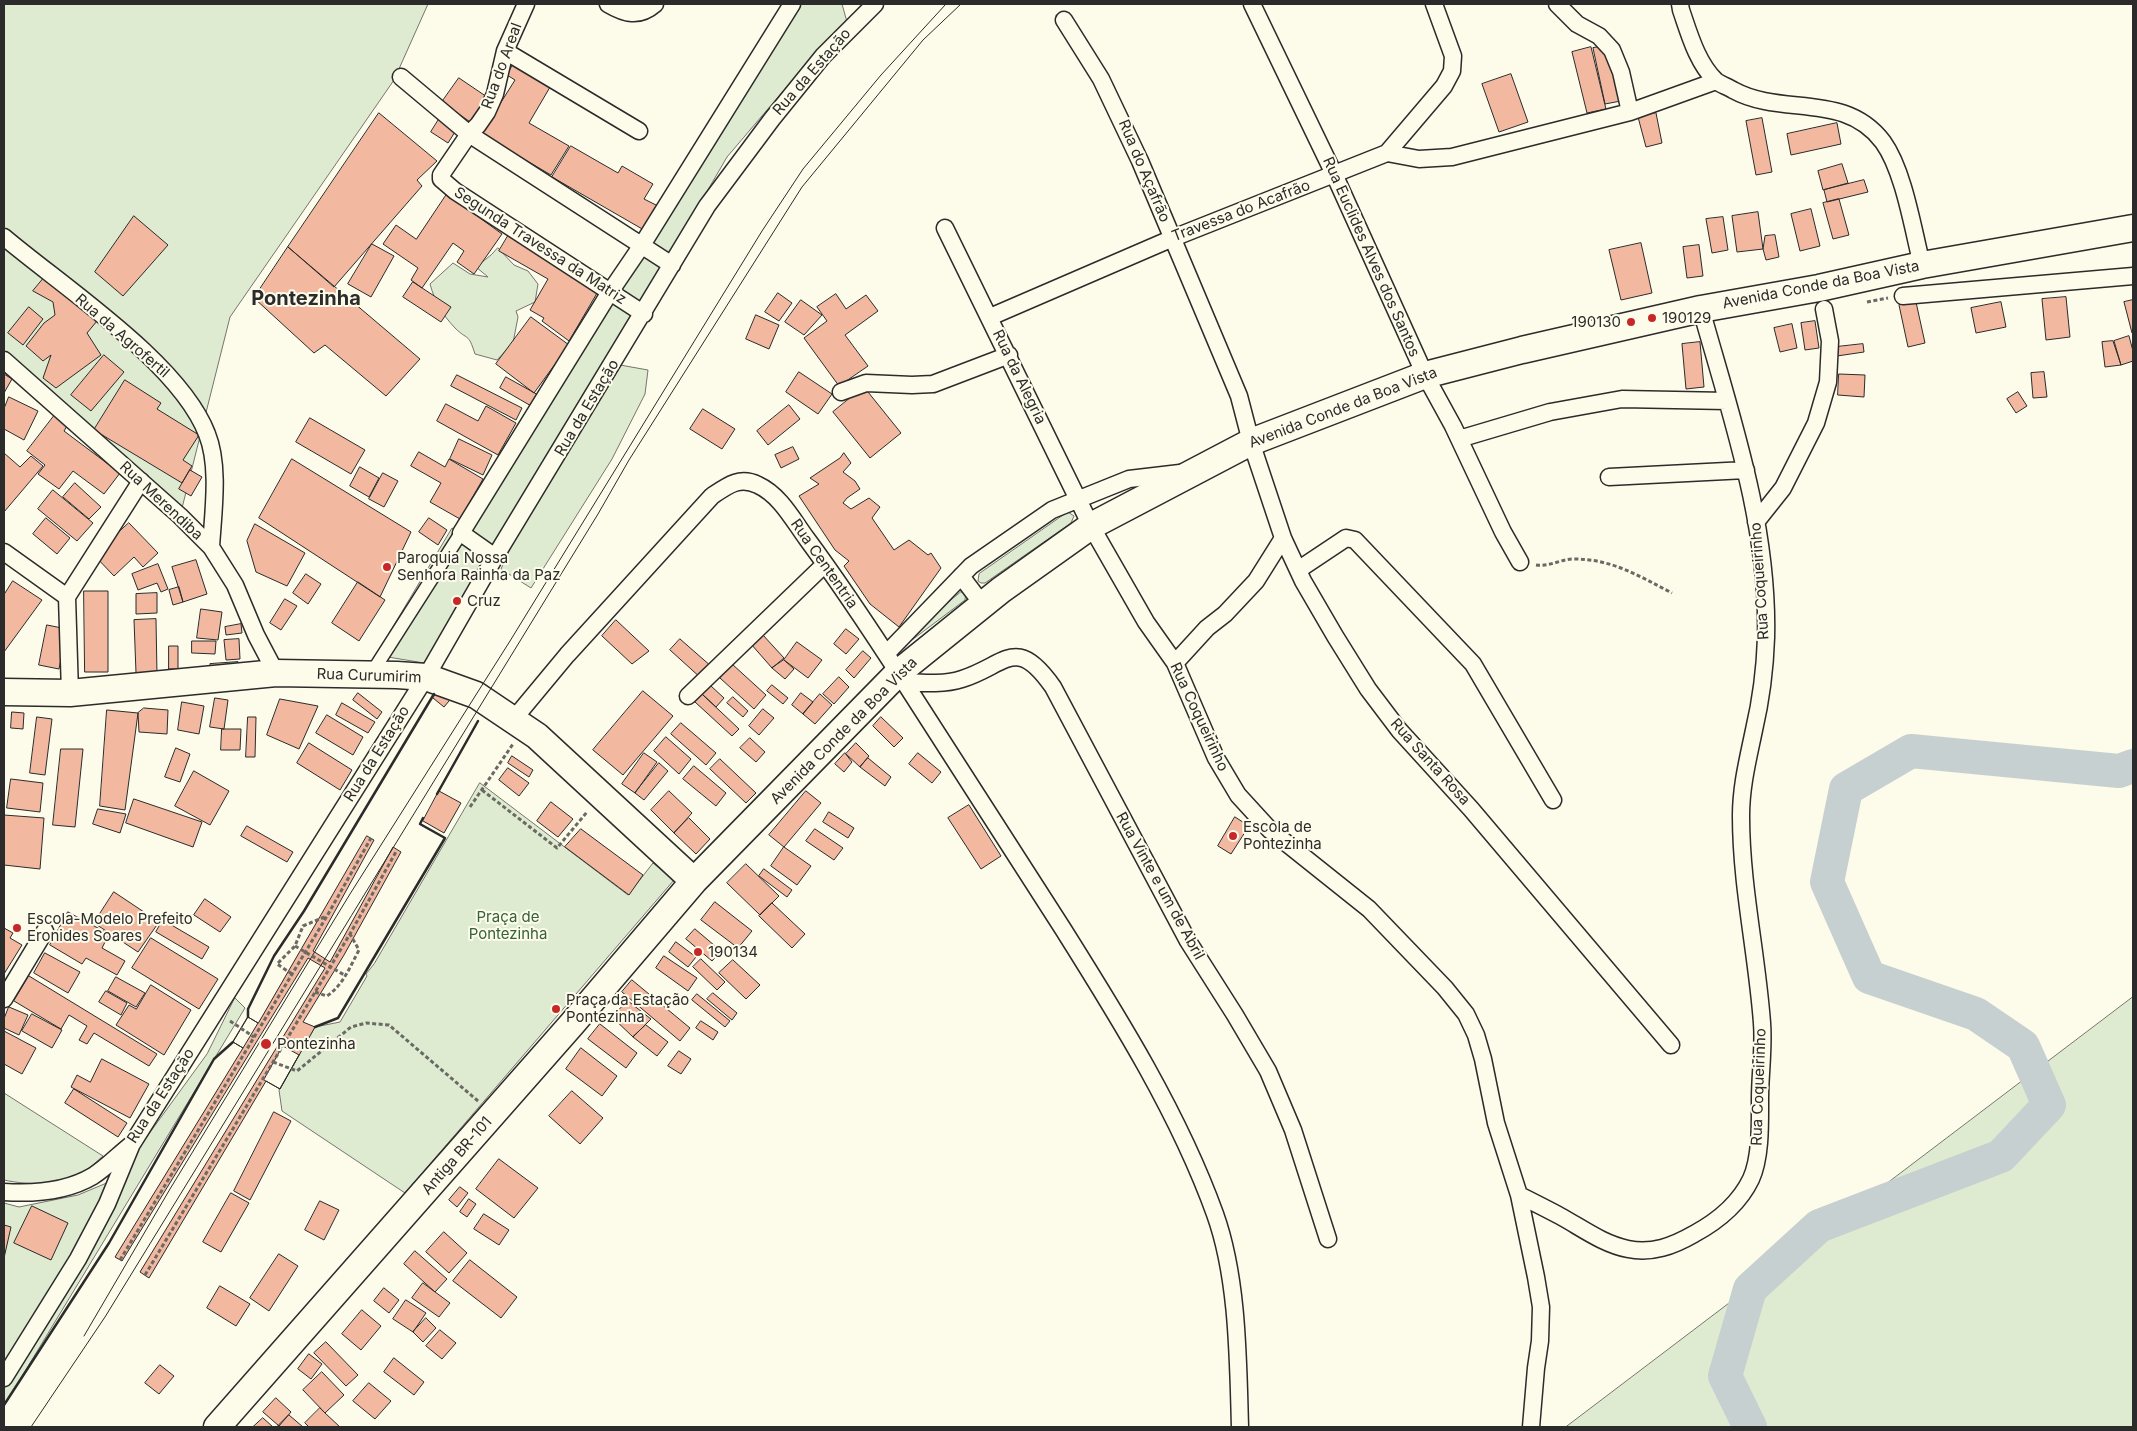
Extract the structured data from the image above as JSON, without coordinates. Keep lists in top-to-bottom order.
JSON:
{
  "streets": {
    "main road": ["Avenida Conde da Boa Vista", "Rua Curumirim", "Antiga BR-101"],
    "street": [
      "Rua do Areal",
      "Rua da Estação",
      "Rua do Açafrão",
      "Travessa do Acafrão",
      "Segunda Travessa da Matriz",
      "Rua Euclides Alves dos Santos",
      "Rua da Agrofertil",
      "Rua da Alegria",
      "Rua Merendiba",
      "Rua Cententria",
      "Rua Coqueirinho",
      "Rua Santa Rosa",
      "Rua Vinte e um de Abril"
    ]
  },
  "crossings": [
    ["Rua do Areal", "Segunda Travessa da Matriz"],
    ["Rua da Estação", "Segunda Travessa da Matriz"],
    ["Rua da Estação", "Rua Curumirim"],
    ["Rua do Açafrão", "Travessa do Acafrão"],
    ["Rua do Açafrão", "Avenida Conde da Boa Vista"],
    ["Rua do Açafrão", "Rua Santa Rosa"],
    ["Travessa do Acafrão", "Rua Euclides Alves dos Santos"],
    ["Travessa do Acafrão", "Rua da Alegria"],
    ["Rua Euclides Alves dos Santos", "Avenida Conde da Boa Vista"],
    ["Avenida Conde da Boa Vista", "Rua da Alegria"],
    ["Avenida Conde da Boa Vista", "Rua Cententria"],
    ["Avenida Conde da Boa Vista", "Rua Coqueirinho"],
    ["Avenida Conde da Boa Vista", "Rua Curumirim"],
    ["Avenida Conde da Boa Vista", "Rua Santa Rosa"],
    ["Avenida Conde da Boa Vista", "Rua Vinte e um de Abril"],
    ["Avenida Conde da Boa Vista", "Antiga BR-101"],
    ["Rua da Agrofertil", "Rua Merendiba"],
    ["Rua da Alegria", "Rua Coqueirinho"],
    ["Rua Merendiba", "Rua Curumirim"],
    ["Rua Cententria", "Rua Curumirim"],
    ["Rua Cententria", "Rua Vinte e um de Abril"],
    ["Rua Curumirim", "Antiga BR-101"]
  ],
  "districts": ["Pontezinha"],
  "parks": ["Praça de Pontezinha"],
  "places": [
    "190129",
    "190130",
    "Paroquia Nossa Senhora Rainha da Paz",
    "Cruz",
    "Escola de Pontezinha",
    "Escola-Modelo Prefeito Eronides Soares",
    "190134",
    "Praça da Estação Pontezinha",
    "Pontezinha"
  ]
}
